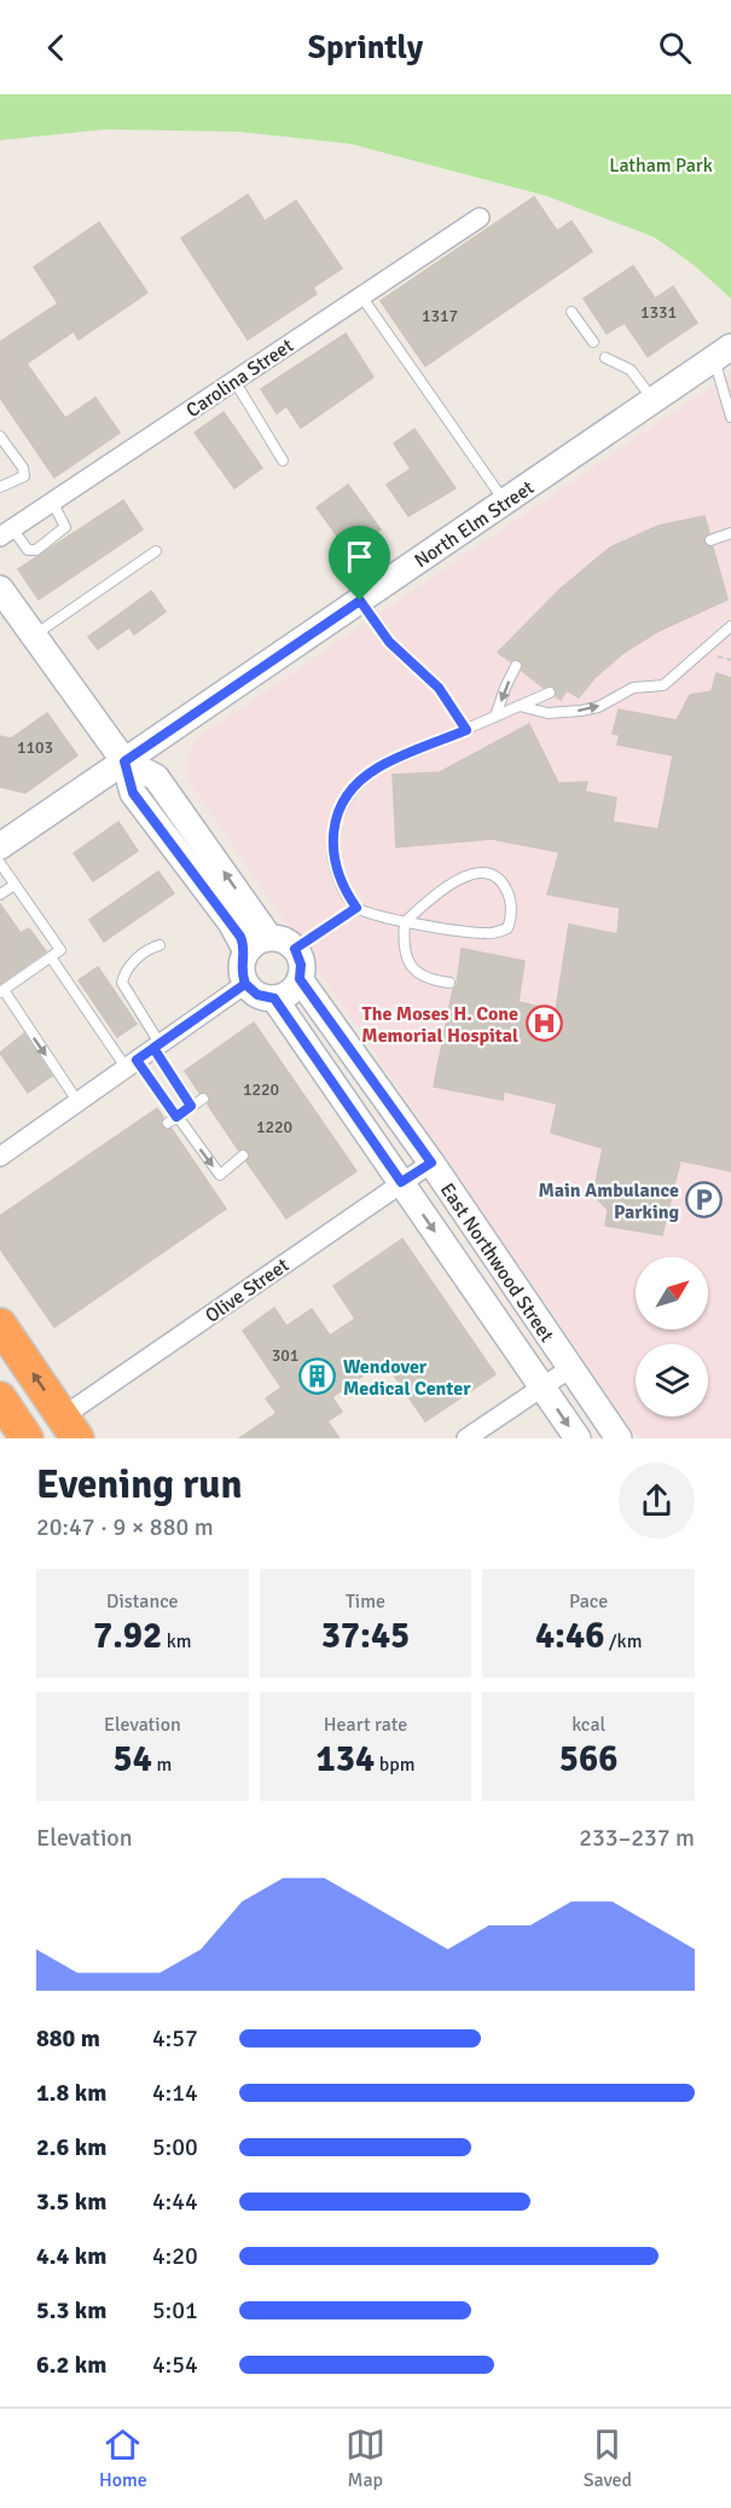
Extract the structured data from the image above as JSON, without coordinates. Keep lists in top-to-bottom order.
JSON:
{
  "streets": {
    "street": [
      "Carolina Street",
      "North Elm Street",
      "East Northwood Street",
      "Olive Street"
    ]
  },
  "crossings": [
    ["East Northwood Street", "Olive Street"]
  ],
  "parks": ["Latham Park"],
  "places": {
    "hospital": ["The Moses H. Cone Memorial Hospital"],
    "parking": ["Main Ambulance Parking"],
    "building": ["Wendover Medical Center"]
  },
  "house_numbers": [
    "1331",
    "1317",
    "1103",
    "1220",
    "1220",
    "301"
  ],
  "north": "top right",
  "page": {
    "header": "Sprintly",
    "heading": ["Evening run", "20:47 · 9 × 880 m"],
    "stats": [
      ["Distance", "7.92 km"],
      ["Time", "37:45"],
      ["Pace", "4:46 /km"],
      ["Elevation", "54 m"],
      ["Heart rate", "134 bpm"],
      ["kcal", "566"]
    ],
    "chart": ["Elevation", "233–237 m"],
    "list": [
      {
        "name": "880 m",
        "note": "4:57"
      },
      {
        "name": "1.8 km",
        "note": "4:14"
      },
      {
        "name": "2.6 km",
        "note": "5:00"
      },
      {
        "name": "3.5 km",
        "note": "4:44"
      },
      {
        "name": "4.4 km",
        "note": "4:20"
      },
      {
        "name": "5.3 km",
        "note": "5:01"
      },
      {
        "name": "6.2 km",
        "note": "4:54"
      }
    ],
    "tabs": ["Home", "Map", "Saved"]
  }
}
